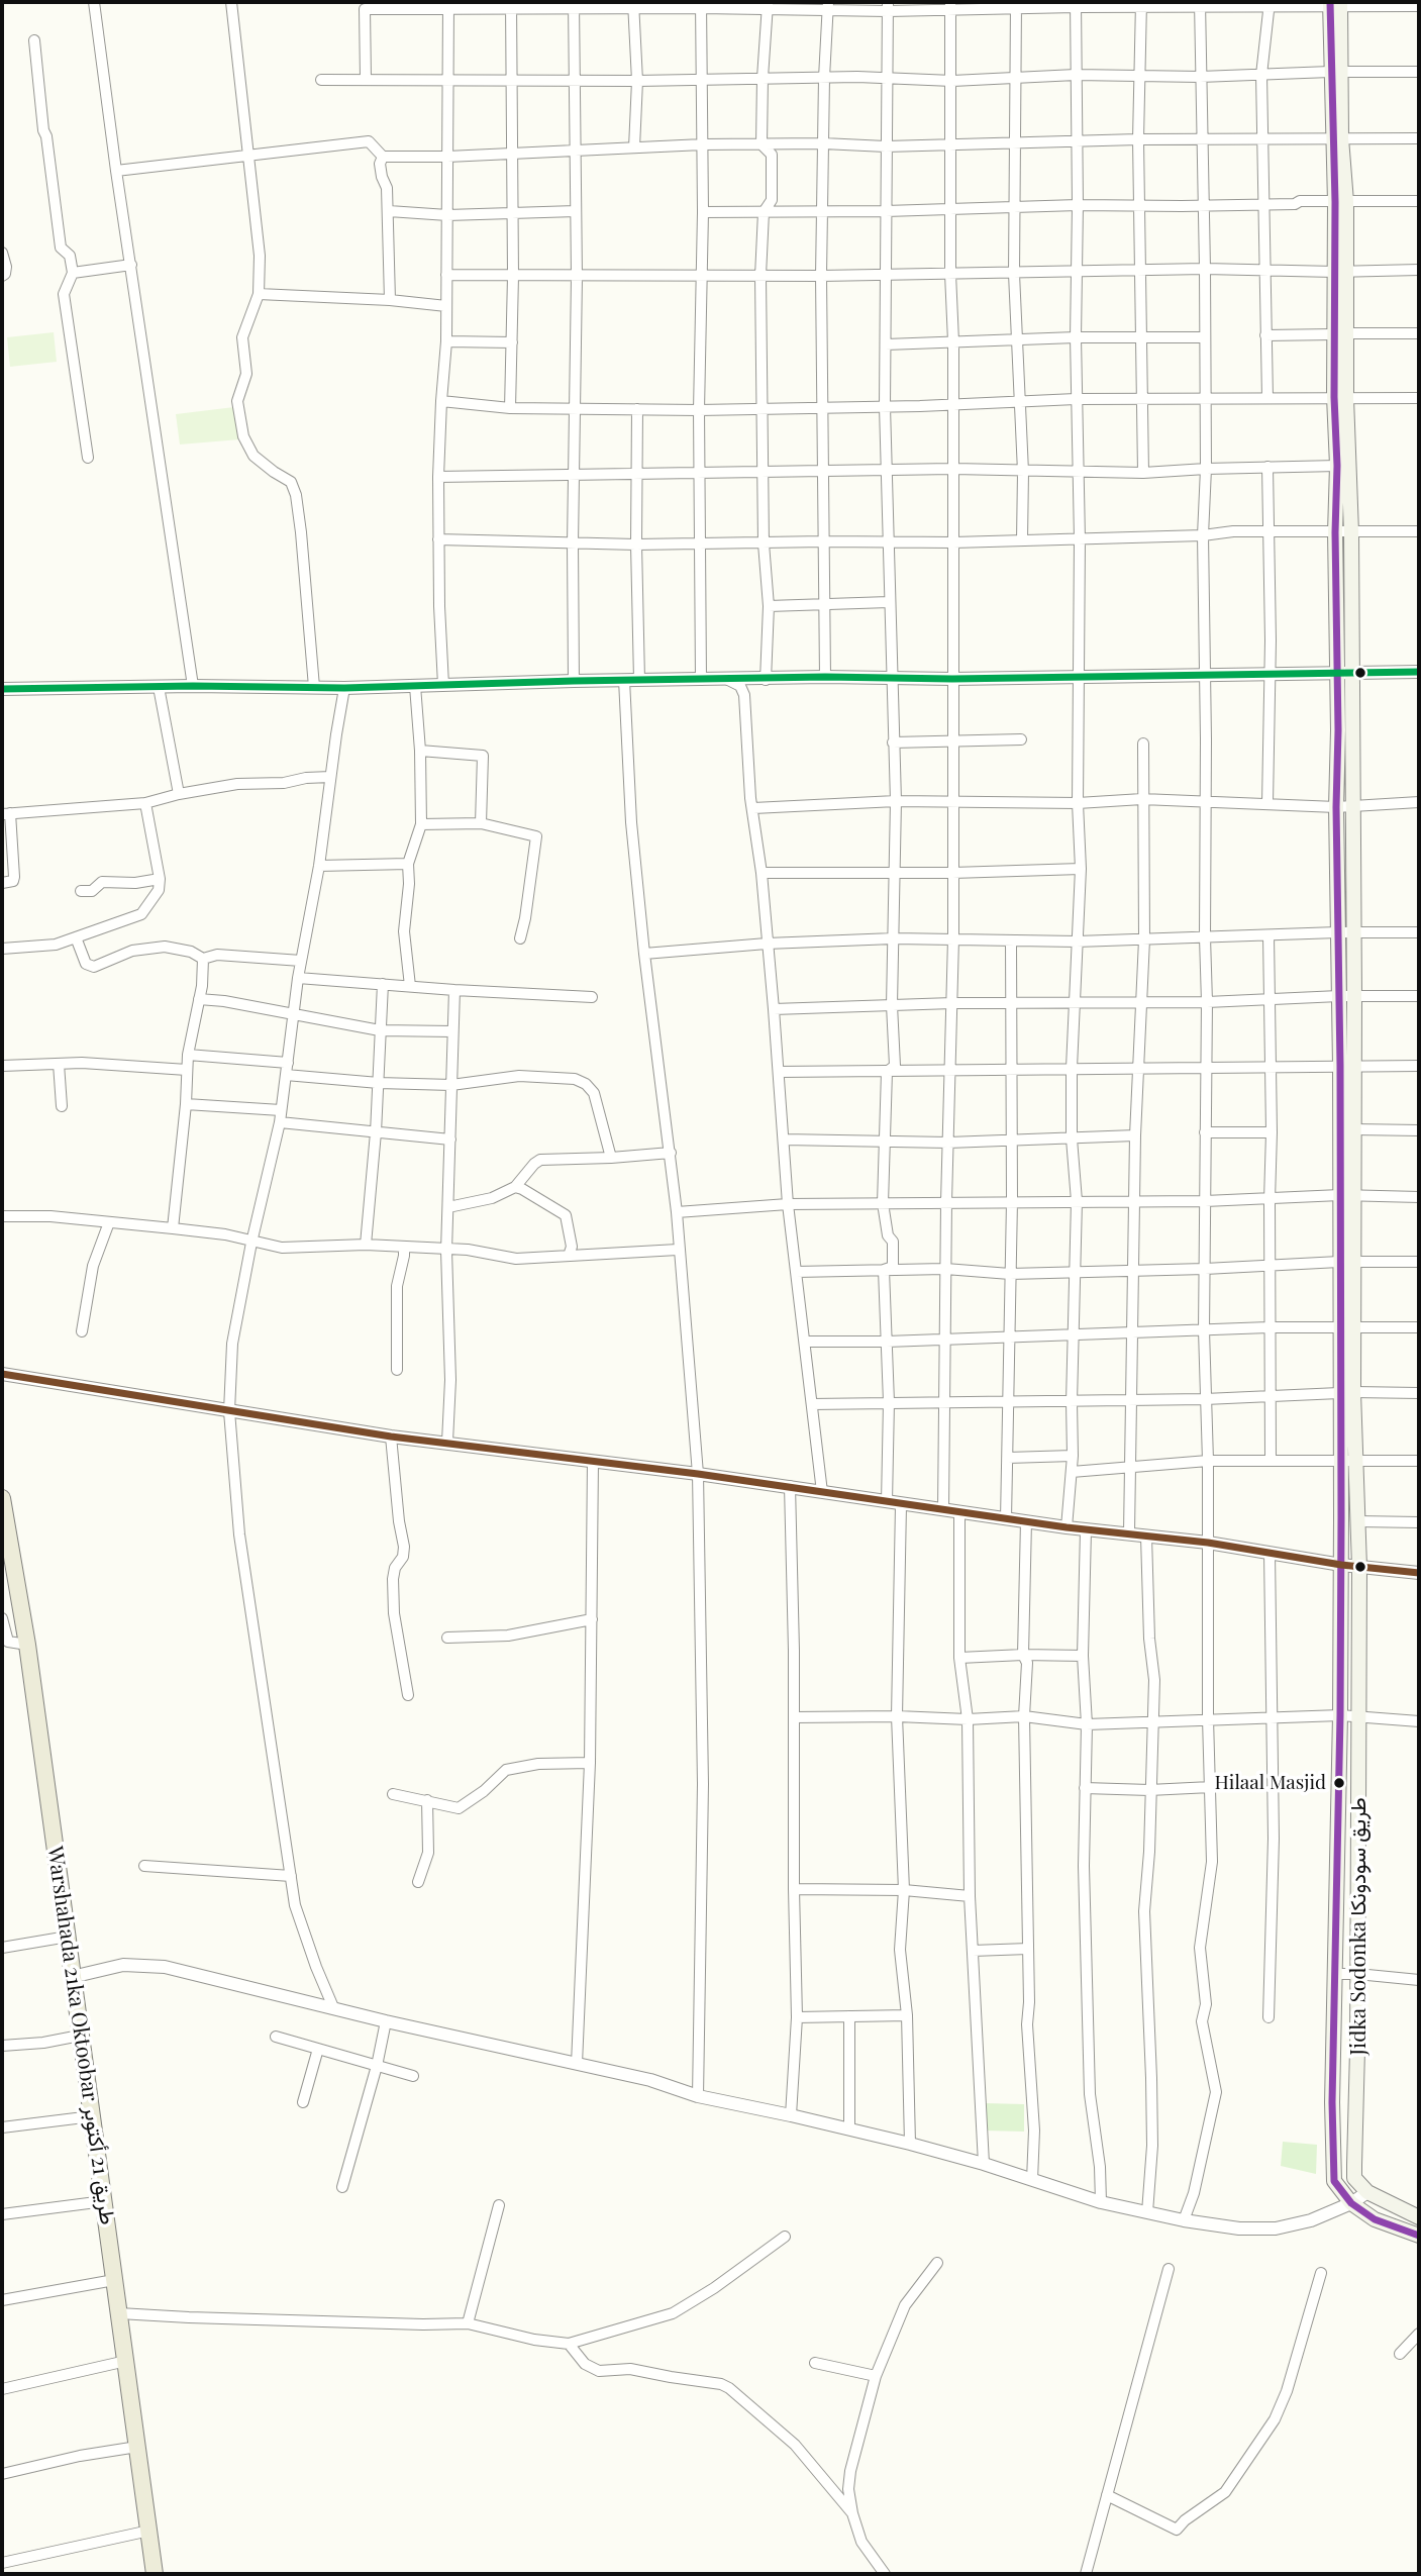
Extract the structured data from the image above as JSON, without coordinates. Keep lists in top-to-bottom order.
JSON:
{
  "streets": {
    "main road": ["Jidka Sodonka طريق سودونكا", "Warshahada 21ka Oktoobar طريق 21 أكتوبر"]
  },
  "places": ["Hilaal Masjid"]
}
